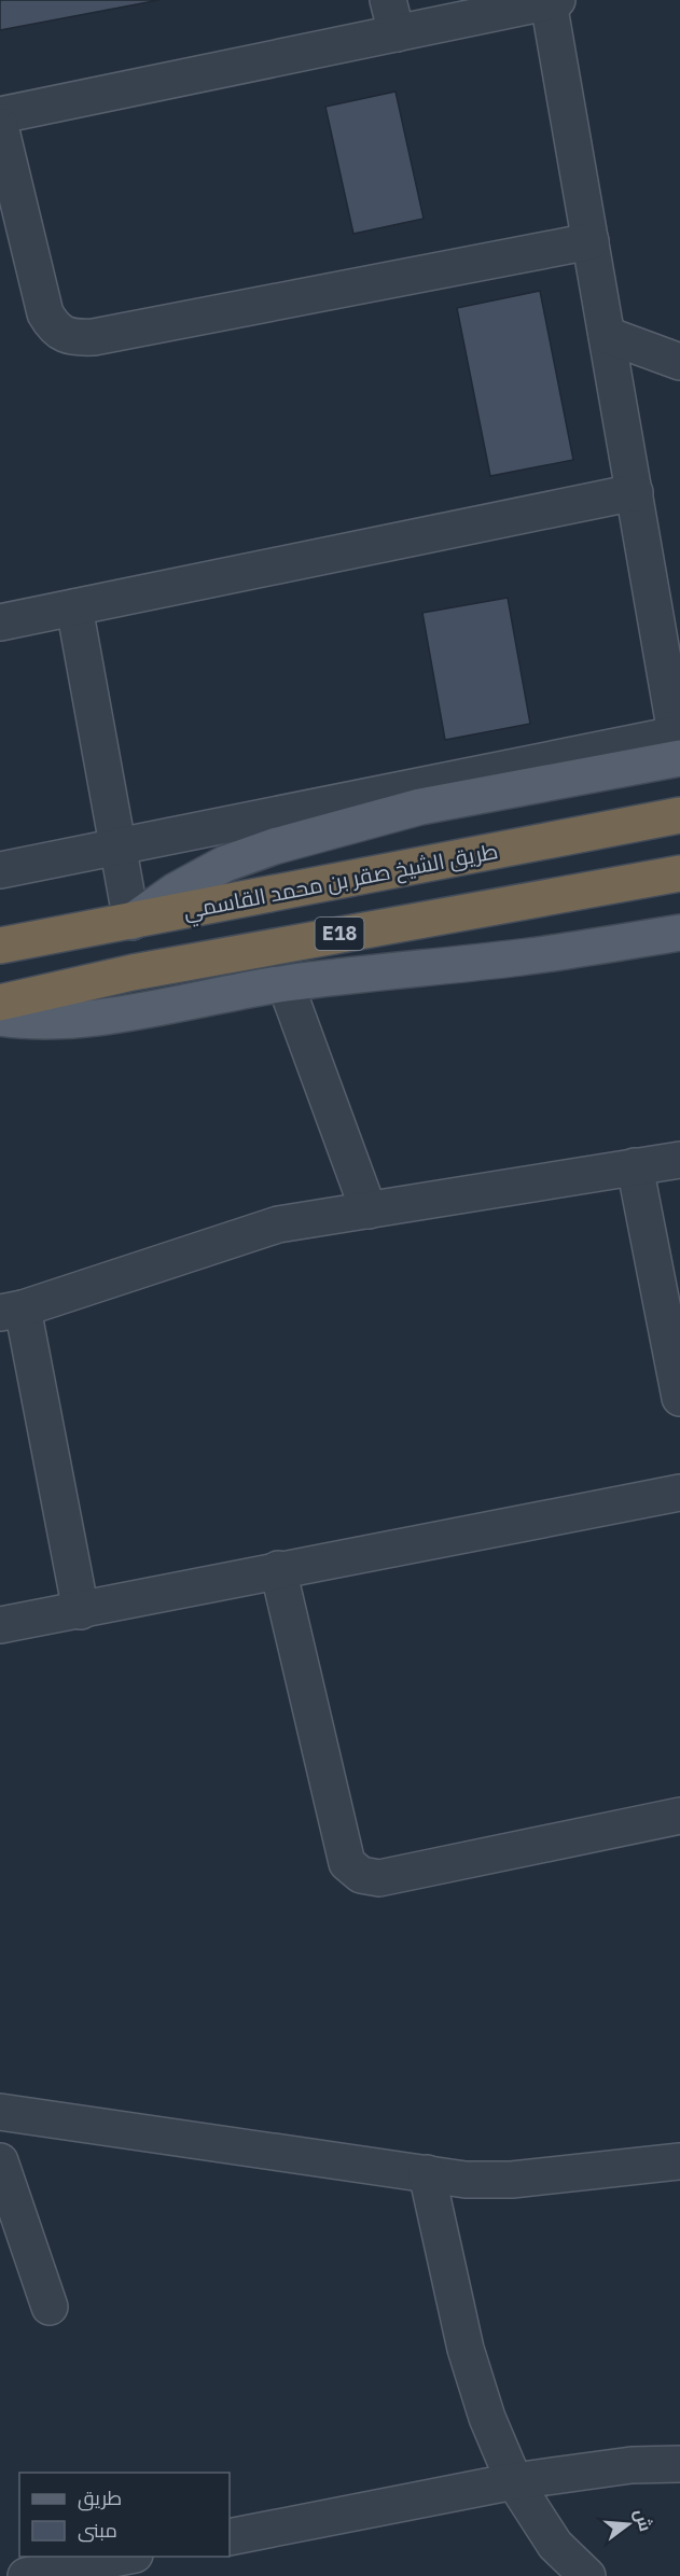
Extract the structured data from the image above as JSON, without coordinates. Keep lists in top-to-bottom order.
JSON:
{
  "streets": {
    "highway": ["طريق الشيخ صقر بن محمد القاسمي", "E18"]
  },
  "legend": ["طريق", "مبنى"],
  "north": "right"
}
